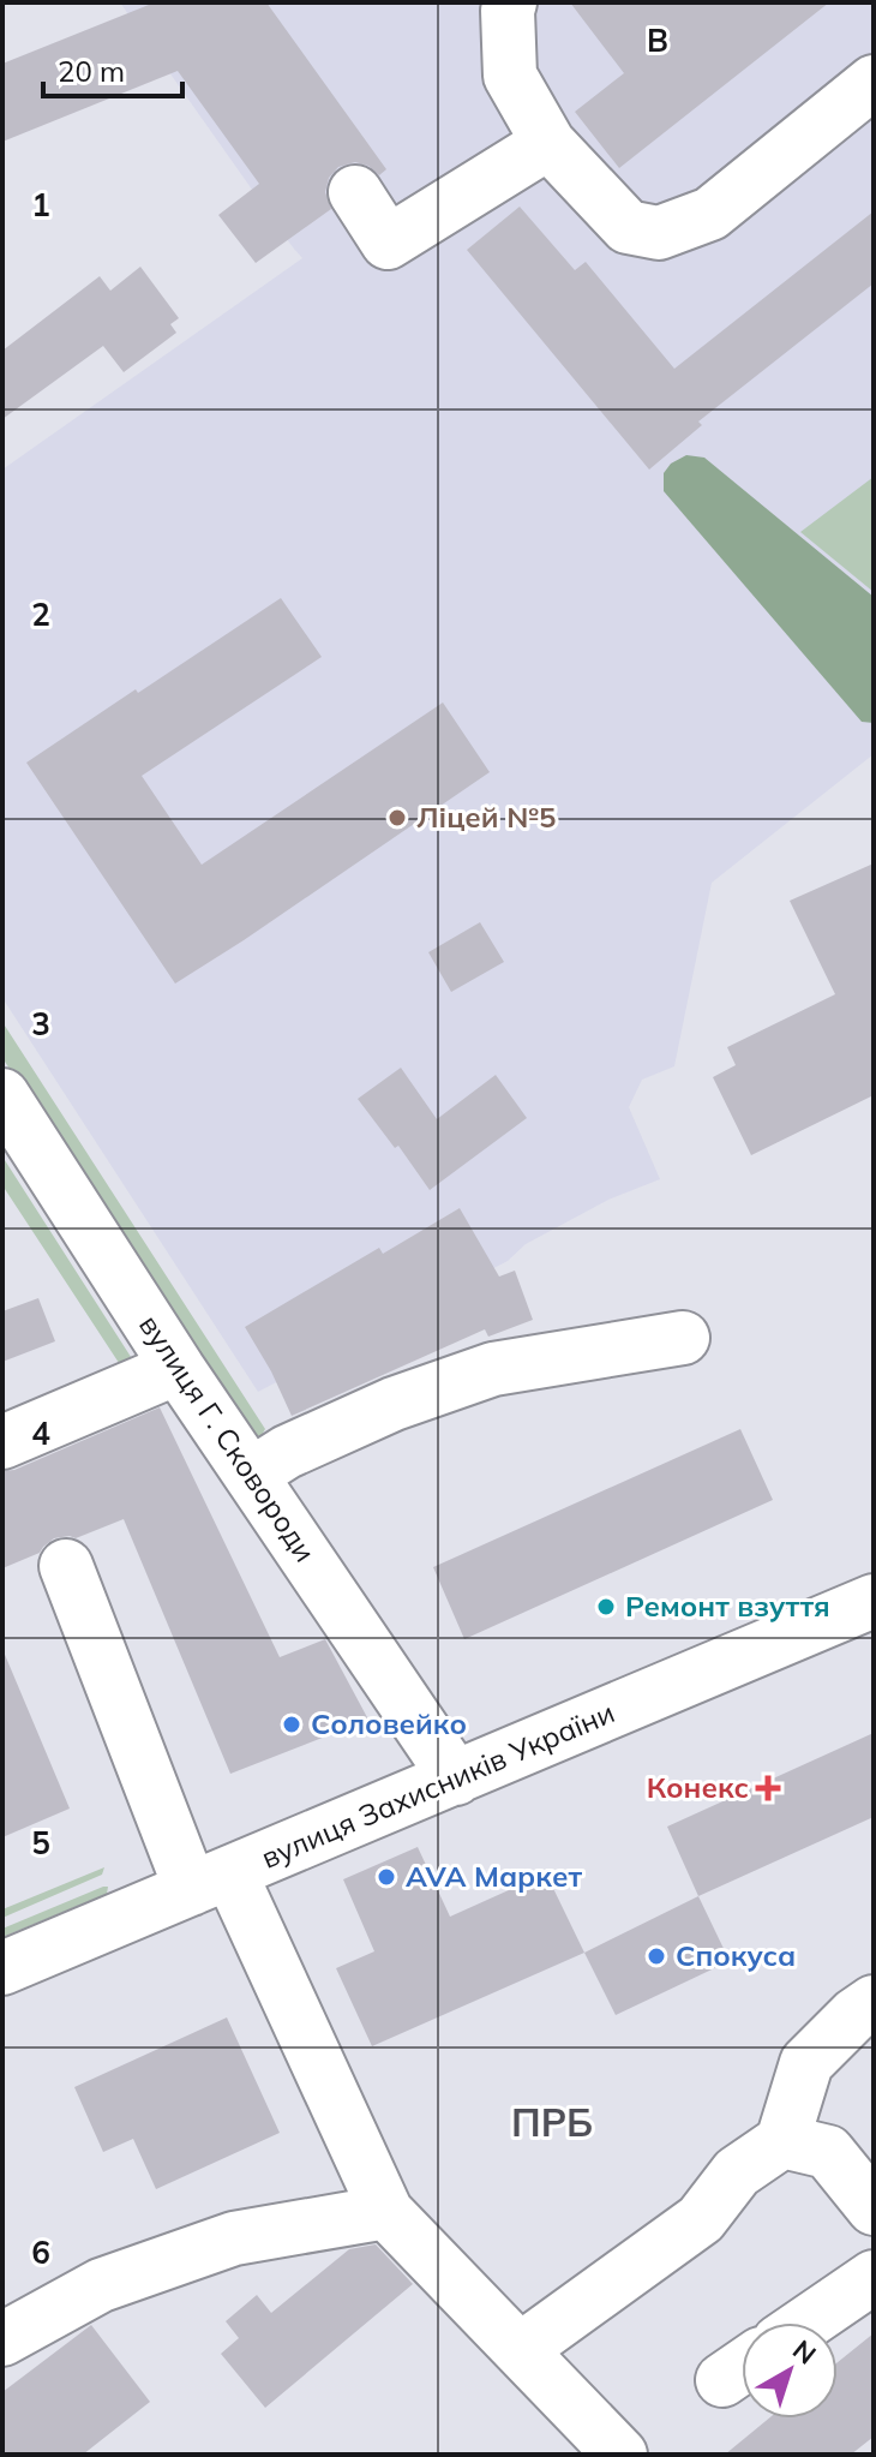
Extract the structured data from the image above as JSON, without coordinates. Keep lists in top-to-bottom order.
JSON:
{
  "streets": {
    "street": ["вулиця Г. Сковороди", "вулиця Захисників України"]
  },
  "crossings": [
    ["вулиця Г. Сковороди", "вулиця Захисників України"]
  ],
  "districts": ["ПРБ"],
  "places": {
    "other": [
      "Ліцей №5",
      "Ремонт взуття",
      "Соловейко",
      "AVA Маркет",
      "Спокуса"
    ],
    "health": ["Конекс"]
  },
  "scale_bar": "20 m",
  "north": "top right",
  "grid": {
    "columns": ["B"],
    "rows": [
      "1",
      "2",
      "3",
      "4",
      "5",
      "6"
    ]
  }
}
